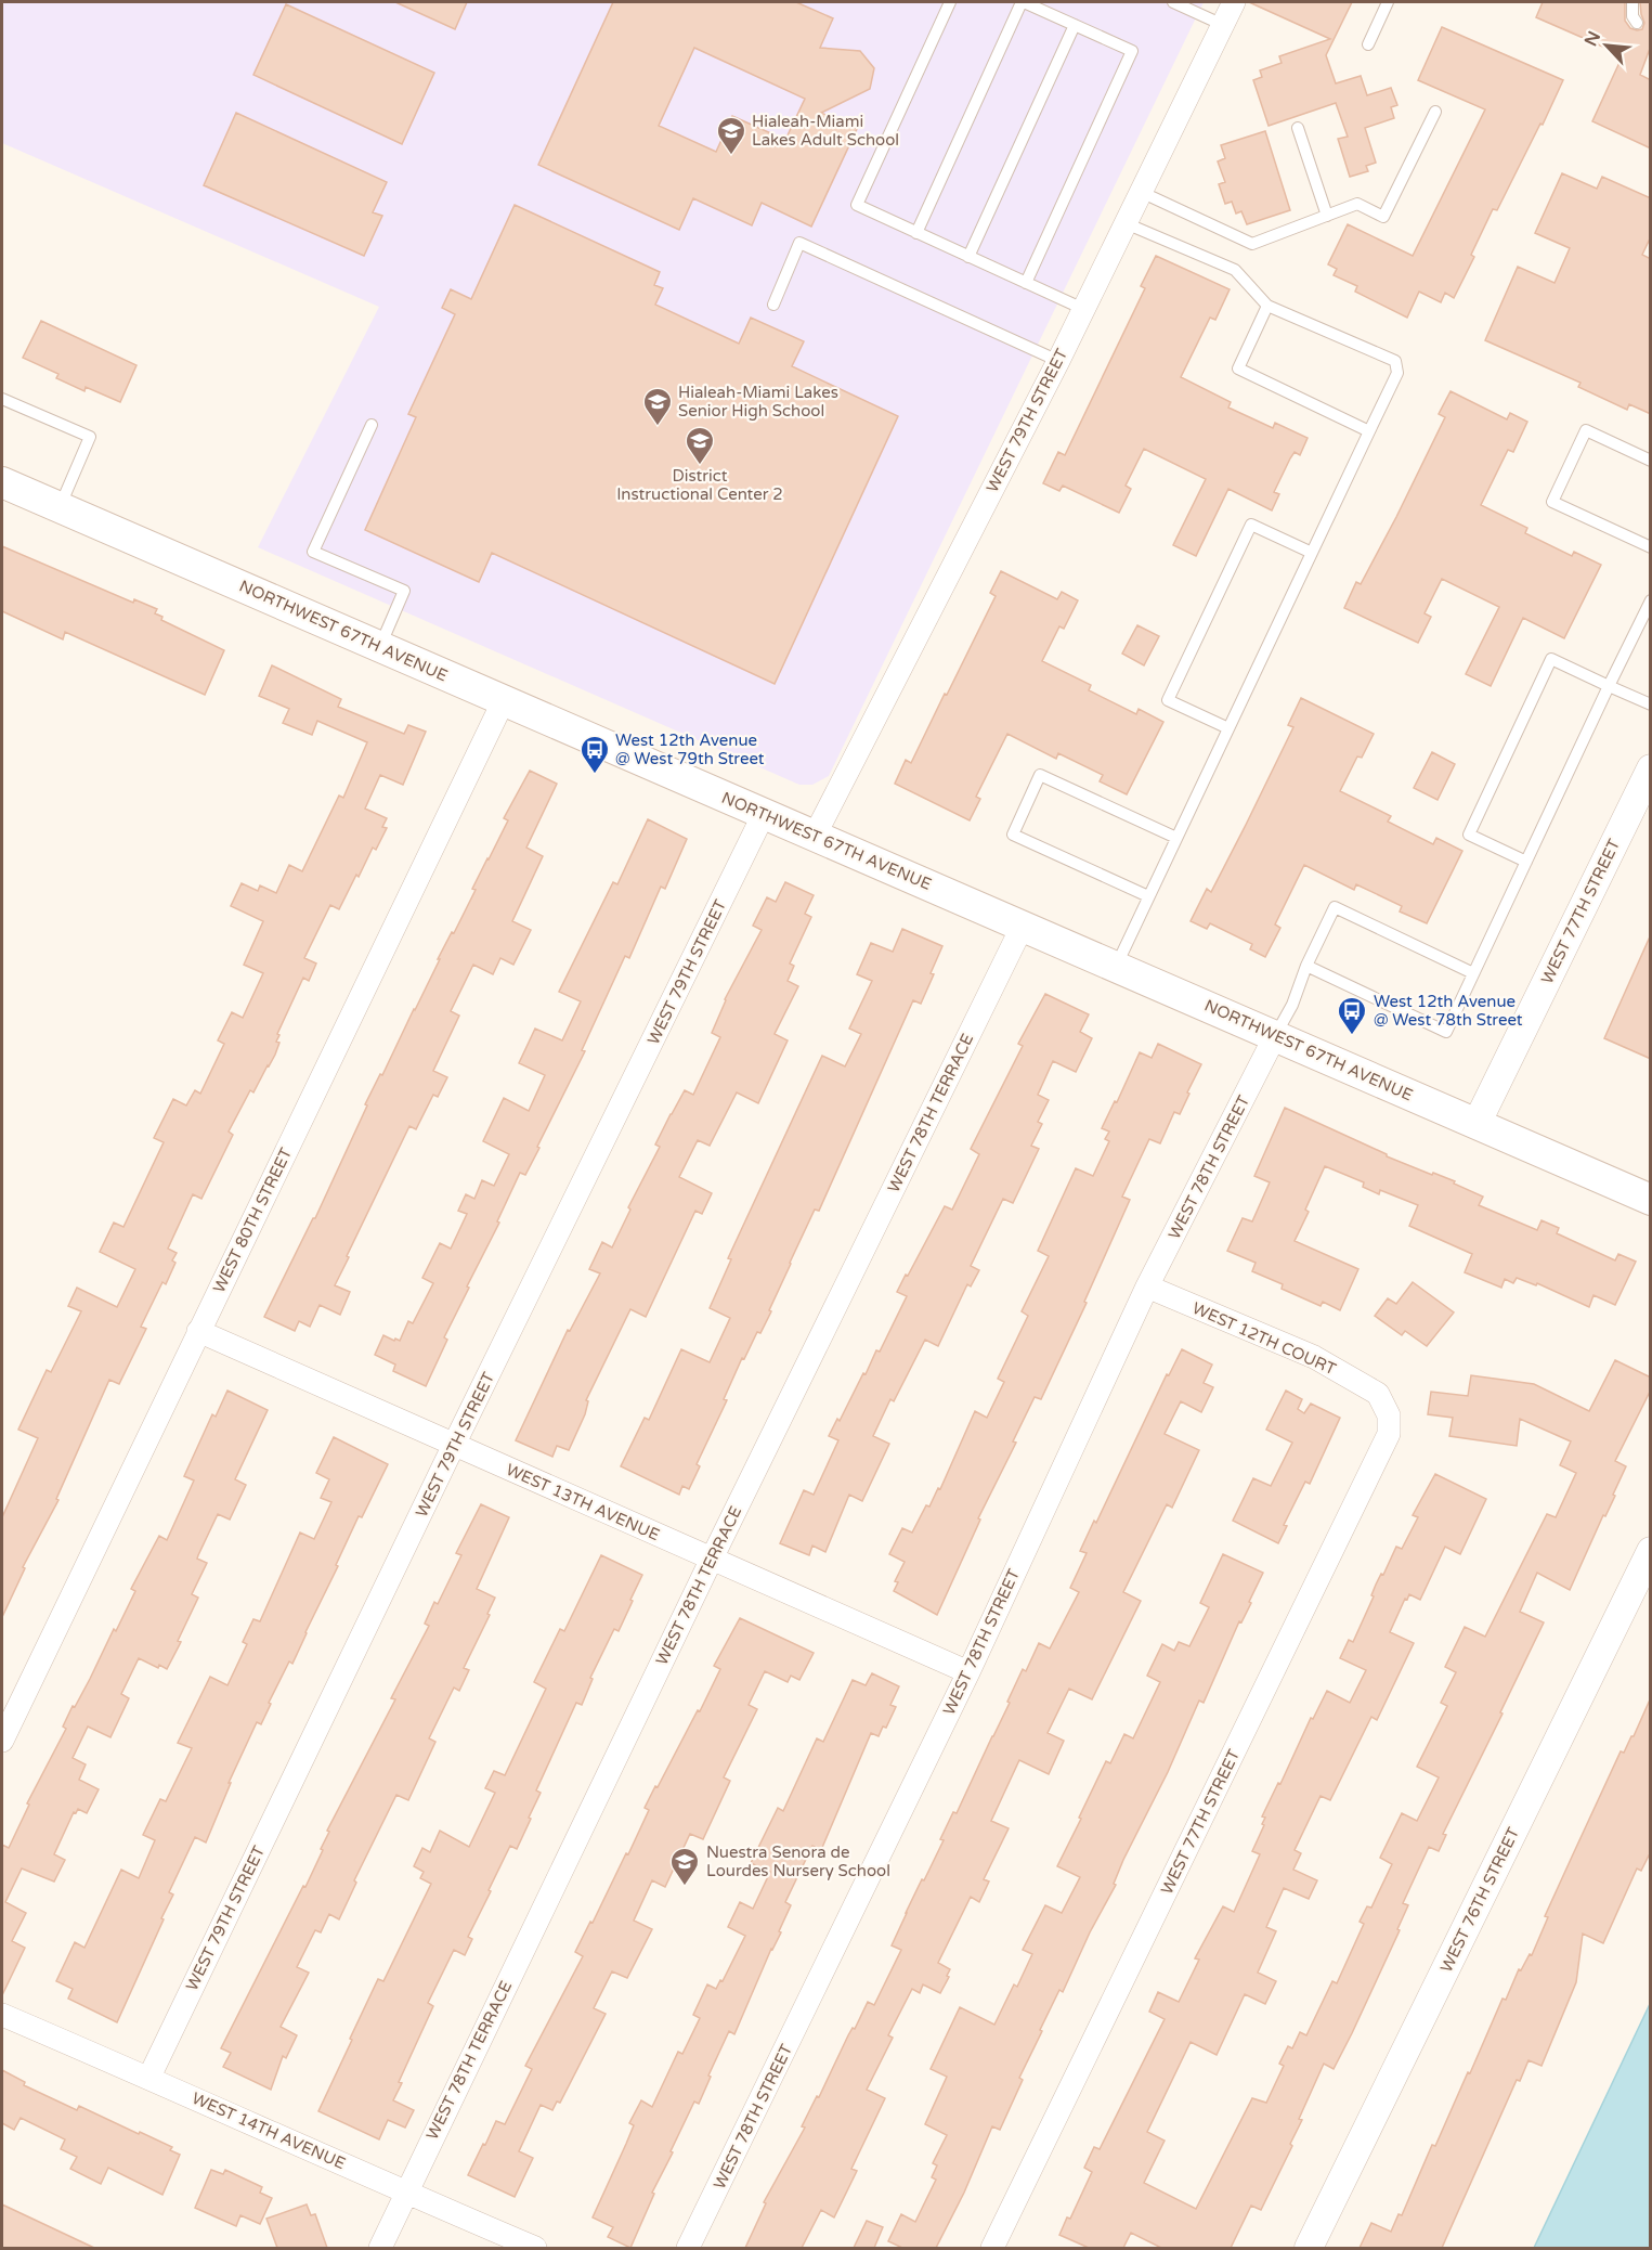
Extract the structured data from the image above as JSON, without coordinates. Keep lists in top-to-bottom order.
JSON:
{
  "streets": {
    "main road": ["NORTHWEST 67TH AVENUE"],
    "street": [
      "WEST 79TH STREET",
      "WEST 77TH STREET",
      "WEST 78TH TERRACE",
      "WEST 78TH STREET",
      "WEST 80TH STREET",
      "WEST 12TH COURT",
      "WEST 13TH AVENUE",
      "WEST 76TH STREET",
      "WEST 14TH AVENUE"
    ]
  },
  "crossings": [
    ["WEST 79TH STREET", "NORTHWEST 67TH AVENUE"],
    ["WEST 79TH STREET", "WEST 13TH AVENUE"],
    ["WEST 79TH STREET", "WEST 14TH AVENUE"],
    ["NORTHWEST 67TH AVENUE", "WEST 77TH STREET"],
    ["NORTHWEST 67TH AVENUE", "WEST 78TH TERRACE"],
    ["NORTHWEST 67TH AVENUE", "WEST 78TH STREET"],
    ["NORTHWEST 67TH AVENUE", "WEST 80TH STREET"],
    ["WEST 77TH STREET", "WEST 12TH COURT"],
    ["WEST 78TH TERRACE", "WEST 13TH AVENUE"],
    ["WEST 78TH TERRACE", "WEST 14TH AVENUE"],
    ["WEST 78TH STREET", "WEST 12TH COURT"],
    ["WEST 78TH STREET", "WEST 13TH AVENUE"],
    ["WEST 80TH STREET", "WEST 13TH AVENUE"]
  ],
  "places": {
    "school or university": [
      "Hialeah-Miami Lakes Adult School",
      "Hialeah-Miami Lakes Senior High School",
      "District Instructional Center 2",
      "Nuestra Senora de Lourdes Nursery School"
    ],
    "bus stop": ["West 12th Avenue @ West 79th Street", "West 12th Avenue @ West 78th Street"]
  },
  "north": "top left"
}
